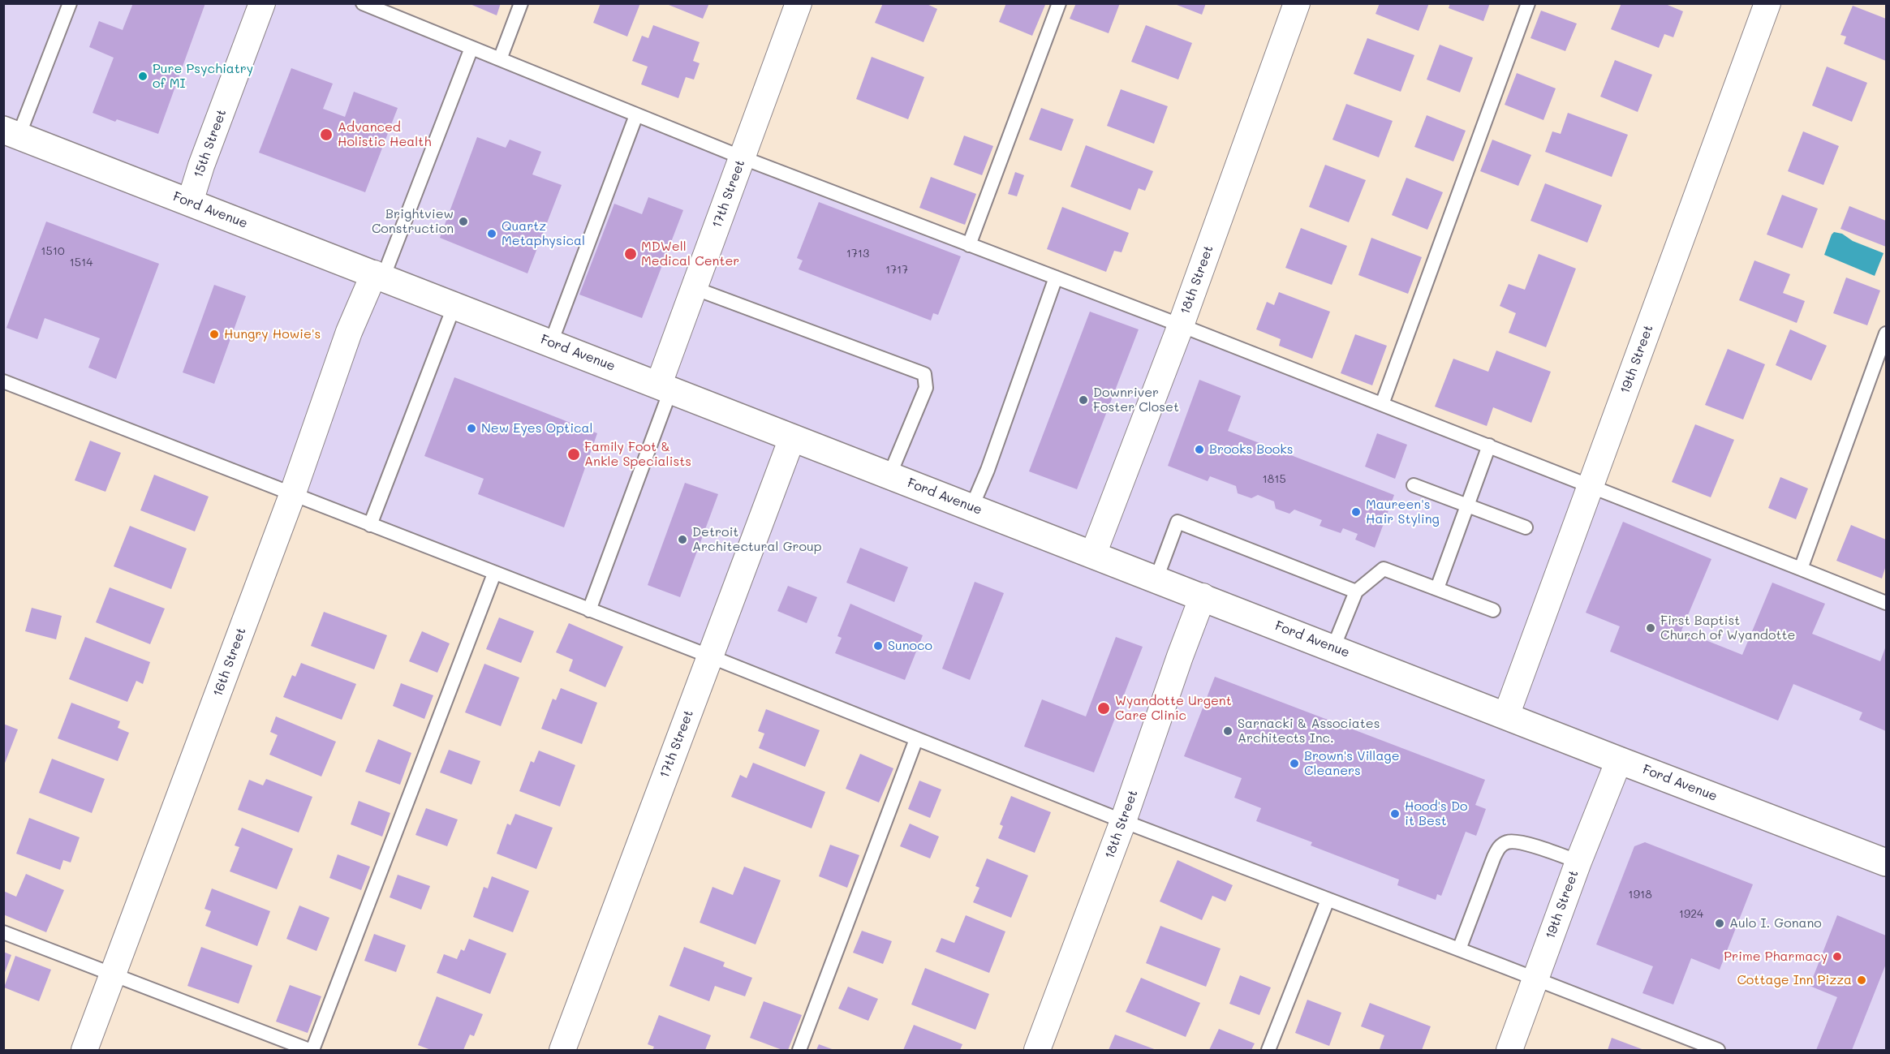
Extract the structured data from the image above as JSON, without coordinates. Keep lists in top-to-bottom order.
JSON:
{
  "streets": {
    "main road": ["Ford Avenue"],
    "street": [
      "15th Street",
      "17th Street",
      "18th Street",
      "19th Street",
      "16th Street"
    ]
  },
  "crossings": [
    ["15th Street", "Ford Avenue"],
    ["17th Street", "Ford Avenue"],
    ["Ford Avenue", "18th Street"],
    ["Ford Avenue", "19th Street"],
    ["Ford Avenue", "16th Street"]
  ],
  "places": [
    "Pure Psychiatry of MI",
    "Advanced Holistic Health",
    "Brightview Construction",
    "Quartz Metaphysical",
    "MDWell Medical Center",
    "Hungry Howie's",
    "Downriver Foster Closet",
    "New Eyes Optical",
    "Brooks Books",
    "Family Foot & Ankle Specialists",
    "Maureen's Hair Styling",
    "Detroit Architectural Group",
    "First Baptist Church of Wyandotte",
    "Sunoco",
    "Wyandotte Urgent Care Clinic",
    "Sarnacki & Associates Architects Inc.",
    "Brown's Village Cleaners",
    "Hood's Do it Best",
    "Aulo I. Gonano",
    "Prime Pharmacy",
    "Cottage Inn Pizza"
  ],
  "house_numbers": [
    "1510",
    "1713",
    "1514",
    "1717",
    "1815",
    "1918",
    "1924"
  ]
}
